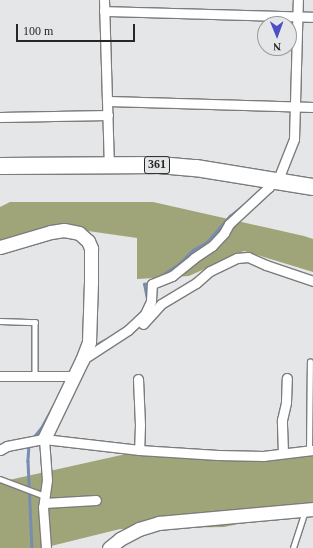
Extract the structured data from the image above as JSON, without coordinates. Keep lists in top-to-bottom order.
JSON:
{
  "streets": {
    "highway": ["361"]
  },
  "scale_bar": "100 m",
  "north": "bottom"
}
